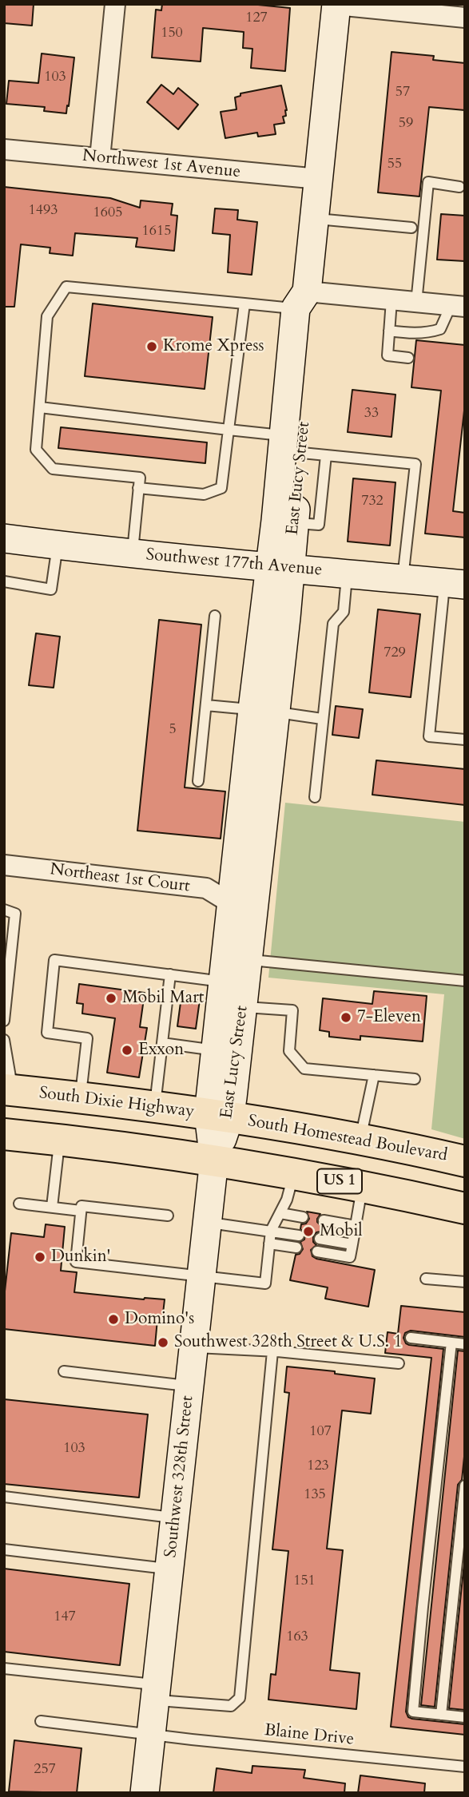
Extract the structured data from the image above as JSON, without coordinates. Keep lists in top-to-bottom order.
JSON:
{
  "streets": {
    "highway": ["South Dixie Highway", "South Homestead Boulevard", "US 1"],
    "street": [
      "Northwest 1st Avenue",
      "East Lucy Street",
      "Southwest 177th Avenue",
      "Northeast 1st Court",
      "Southwest 328th Street"
    ],
    "lane": ["Blaine Drive"]
  },
  "crossings": [
    ["Northwest 1st Avenue", "East Lucy Street"],
    ["East Lucy Street", "Southwest 177th Avenue"],
    ["East Lucy Street", "Northeast 1st Court"],
    ["East Lucy Street", "South Dixie Highway"],
    ["East Lucy Street", "South Homestead Boulevard"],
    ["East Lucy Street", "US 1"],
    ["East Lucy Street", "Southwest 328th Street"],
    ["South Dixie Highway", "South Homestead Boulevard"],
    ["US 1", "Southwest 328th Street"],
    ["Southwest 328th Street", "Blaine Drive"]
  ],
  "places": [
    "Krome Xpress",
    "Mobil Mart",
    "7-Eleven",
    "Exxon",
    "Mobil",
    "Dunkin'",
    "Domino's",
    "Southwest 328th Street & U.S. 1"
  ],
  "house_numbers": [
    "127",
    "150",
    "103",
    "57",
    "59",
    "55",
    "1493",
    "1605",
    "1615",
    "33",
    "732",
    "729",
    "5",
    "107",
    "103",
    "123",
    "135",
    "151",
    "147",
    "163",
    "257"
  ]
}
